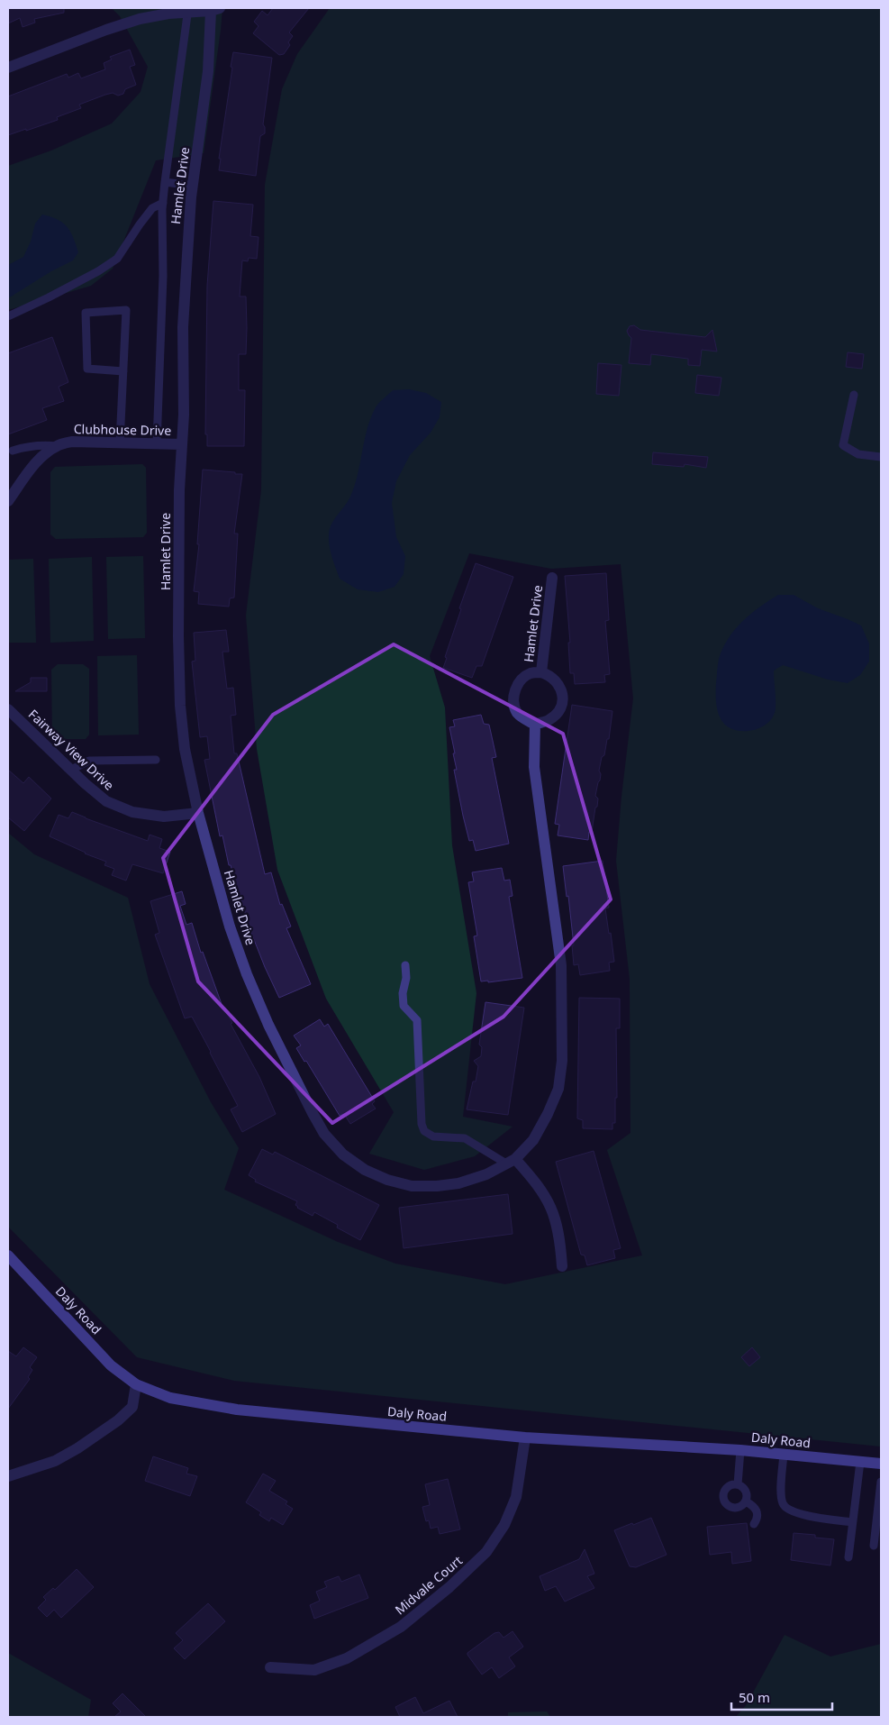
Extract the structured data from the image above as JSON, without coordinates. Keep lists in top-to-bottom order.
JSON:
{
  "streets": {
    "main road": ["Daly Road"],
    "street": [
      "Hamlet Drive",
      "Clubhouse Drive",
      "Fairway View Drive",
      "Midvale Court"
    ]
  },
  "crossings": [
    ["Hamlet Drive", "Clubhouse Drive"],
    ["Hamlet Drive", "Fairway View Drive"],
    ["Daly Road", "Midvale Court"]
  ],
  "scale_bar": "50 m"
}
